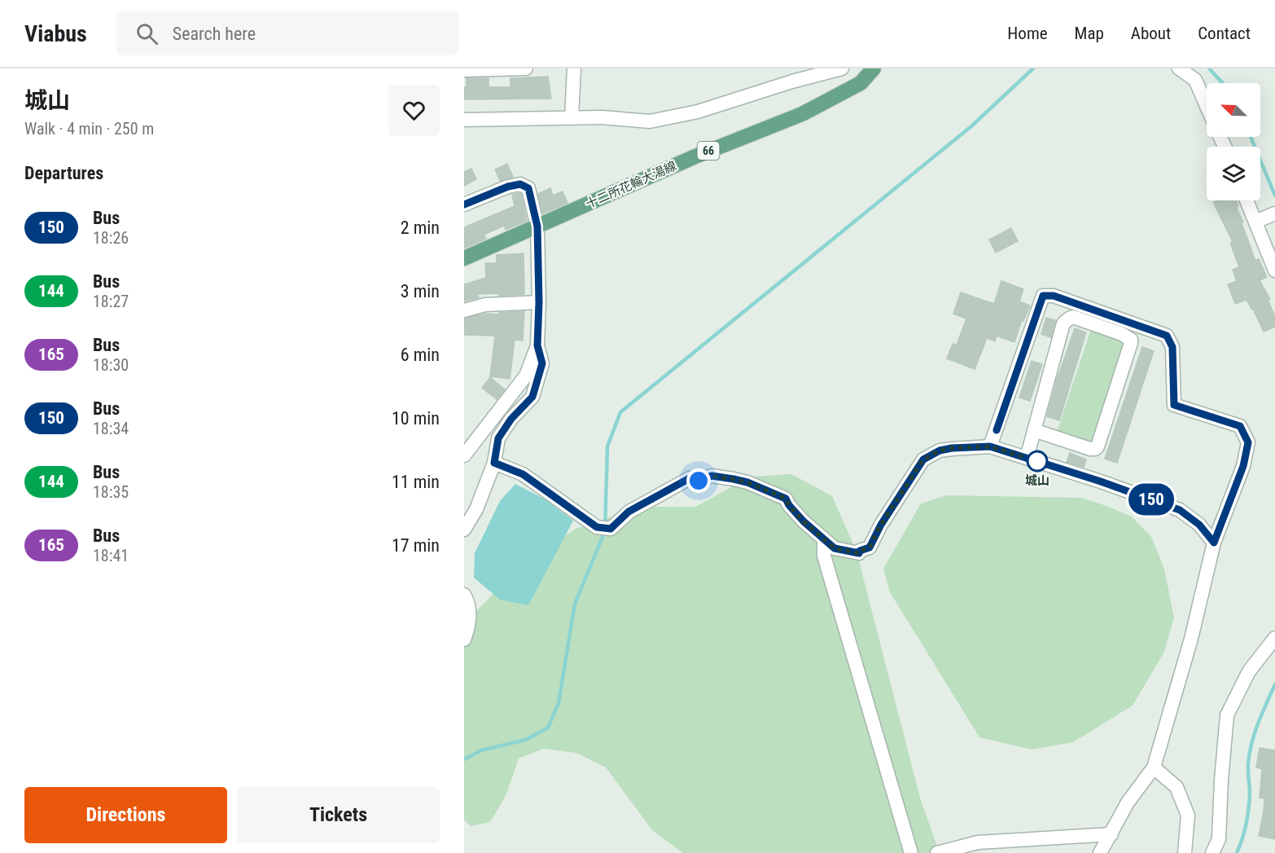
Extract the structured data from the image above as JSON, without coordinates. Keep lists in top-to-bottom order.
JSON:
{
  "streets": {
    "main road": ["66", "十二所花輪大湯線"]
  },
  "places": ["城山"],
  "lines": ["bus line 150"],
  "north": "top left",
  "page": {
    "header": "Viabus",
    "search": "Search here",
    "nav": [
      "Home",
      "Map",
      "About",
      "Contact"
    ],
    "heading": [
      ["城山", "Walk · 4 min · 250 m"],
      "Departures"
    ],
    "on_map": "150",
    "list": [
      {
        "mark": "150",
        "name": "Bus",
        "note": "18:26",
        "value": "2 min"
      },
      {
        "mark": "144",
        "name": "Bus",
        "note": "18:27",
        "value": "3 min"
      },
      {
        "mark": "165",
        "name": "Bus",
        "note": "18:30",
        "value": "6 min"
      },
      {
        "mark": "150",
        "name": "Bus",
        "note": "18:34",
        "value": "10 min"
      },
      {
        "mark": "144",
        "name": "Bus",
        "note": "18:35",
        "value": "11 min"
      },
      {
        "mark": "165",
        "name": "Bus",
        "note": "18:41",
        "value": "17 min"
      }
    ],
    "buttons": ["Directions", "Tickets"]
  }
}
